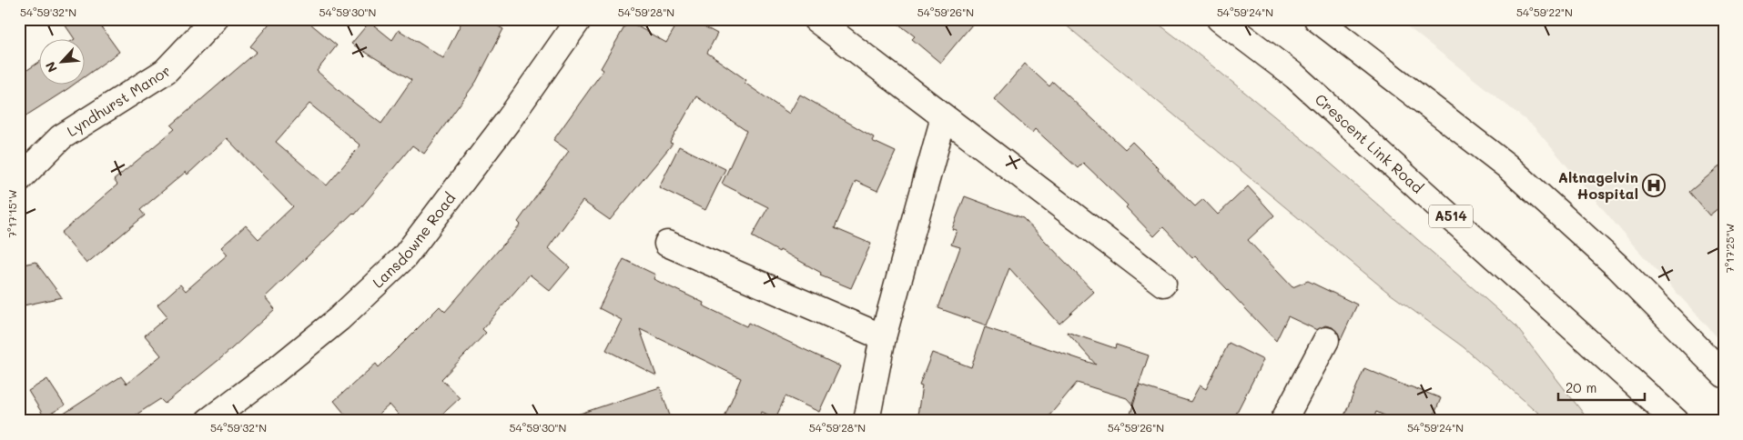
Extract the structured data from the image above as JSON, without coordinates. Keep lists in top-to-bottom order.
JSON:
{
  "streets": {
    "main road": [
      "Lyndhurst Manor",
      "Crescent Link Road",
      "A514",
      "Lansdowne Road"
    ]
  },
  "places": {
    "hospital": ["Altnagelvin Hospital"]
  },
  "scale_bar": "20 m",
  "north": "bottom left",
  "coordinates": [
    "54°59'32\"N",
    "54°59'30\"N",
    "54°59'28\"N",
    "54°59'26\"N",
    "54°59'24\"N",
    "54°59'22\"N",
    "7°17'15\"W",
    "7°17'25\"W"
  ]
}
